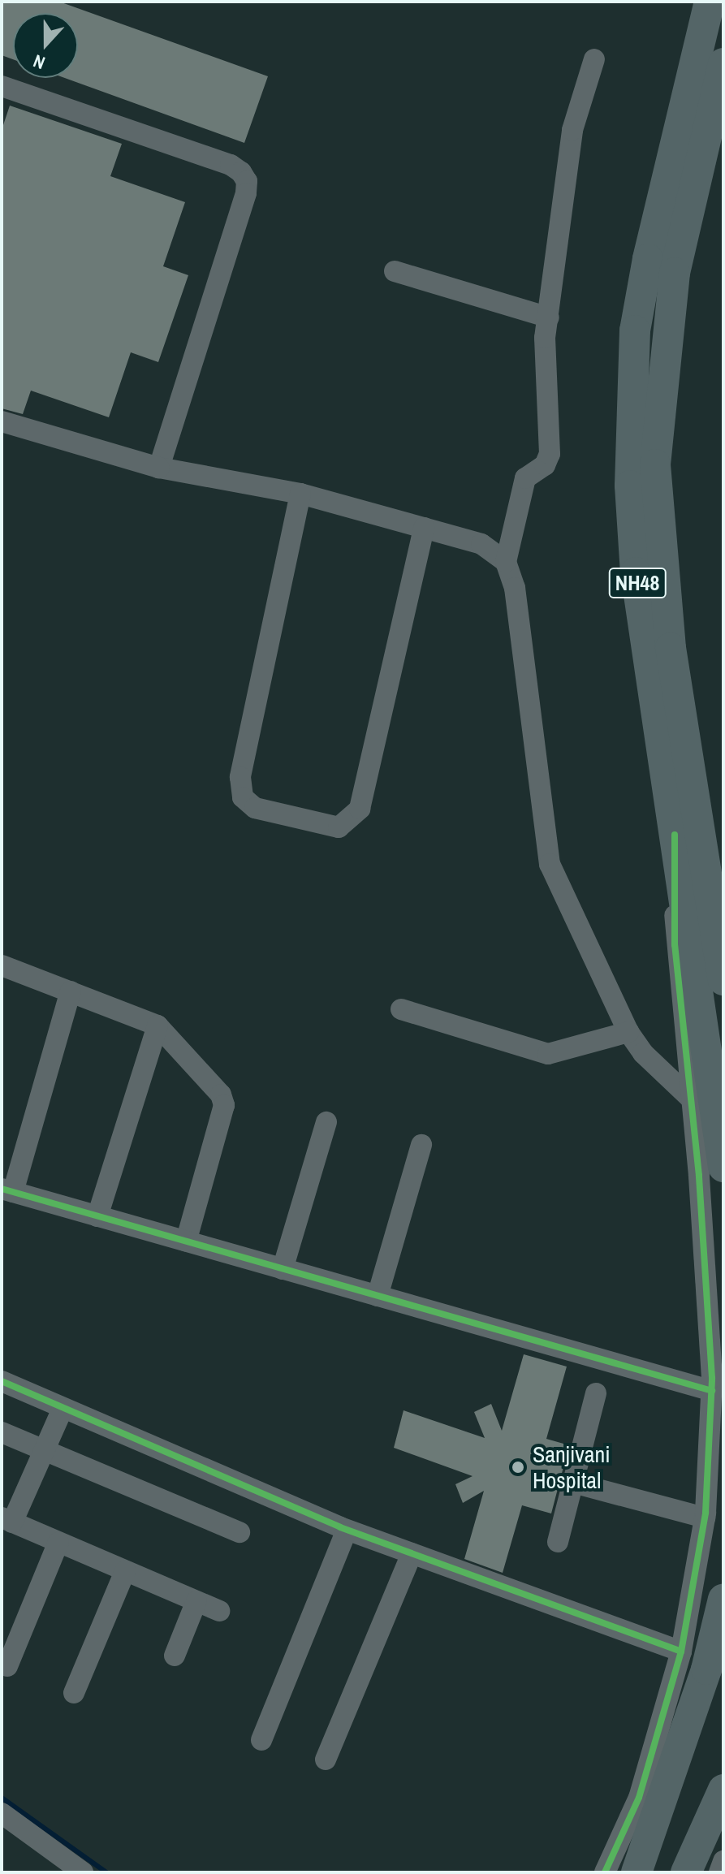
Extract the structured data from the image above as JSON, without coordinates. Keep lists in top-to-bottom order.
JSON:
{
  "streets": {
    "highway": ["NH48"]
  },
  "places": ["Sanjivani Hospital"],
  "north": "bottom"
}
